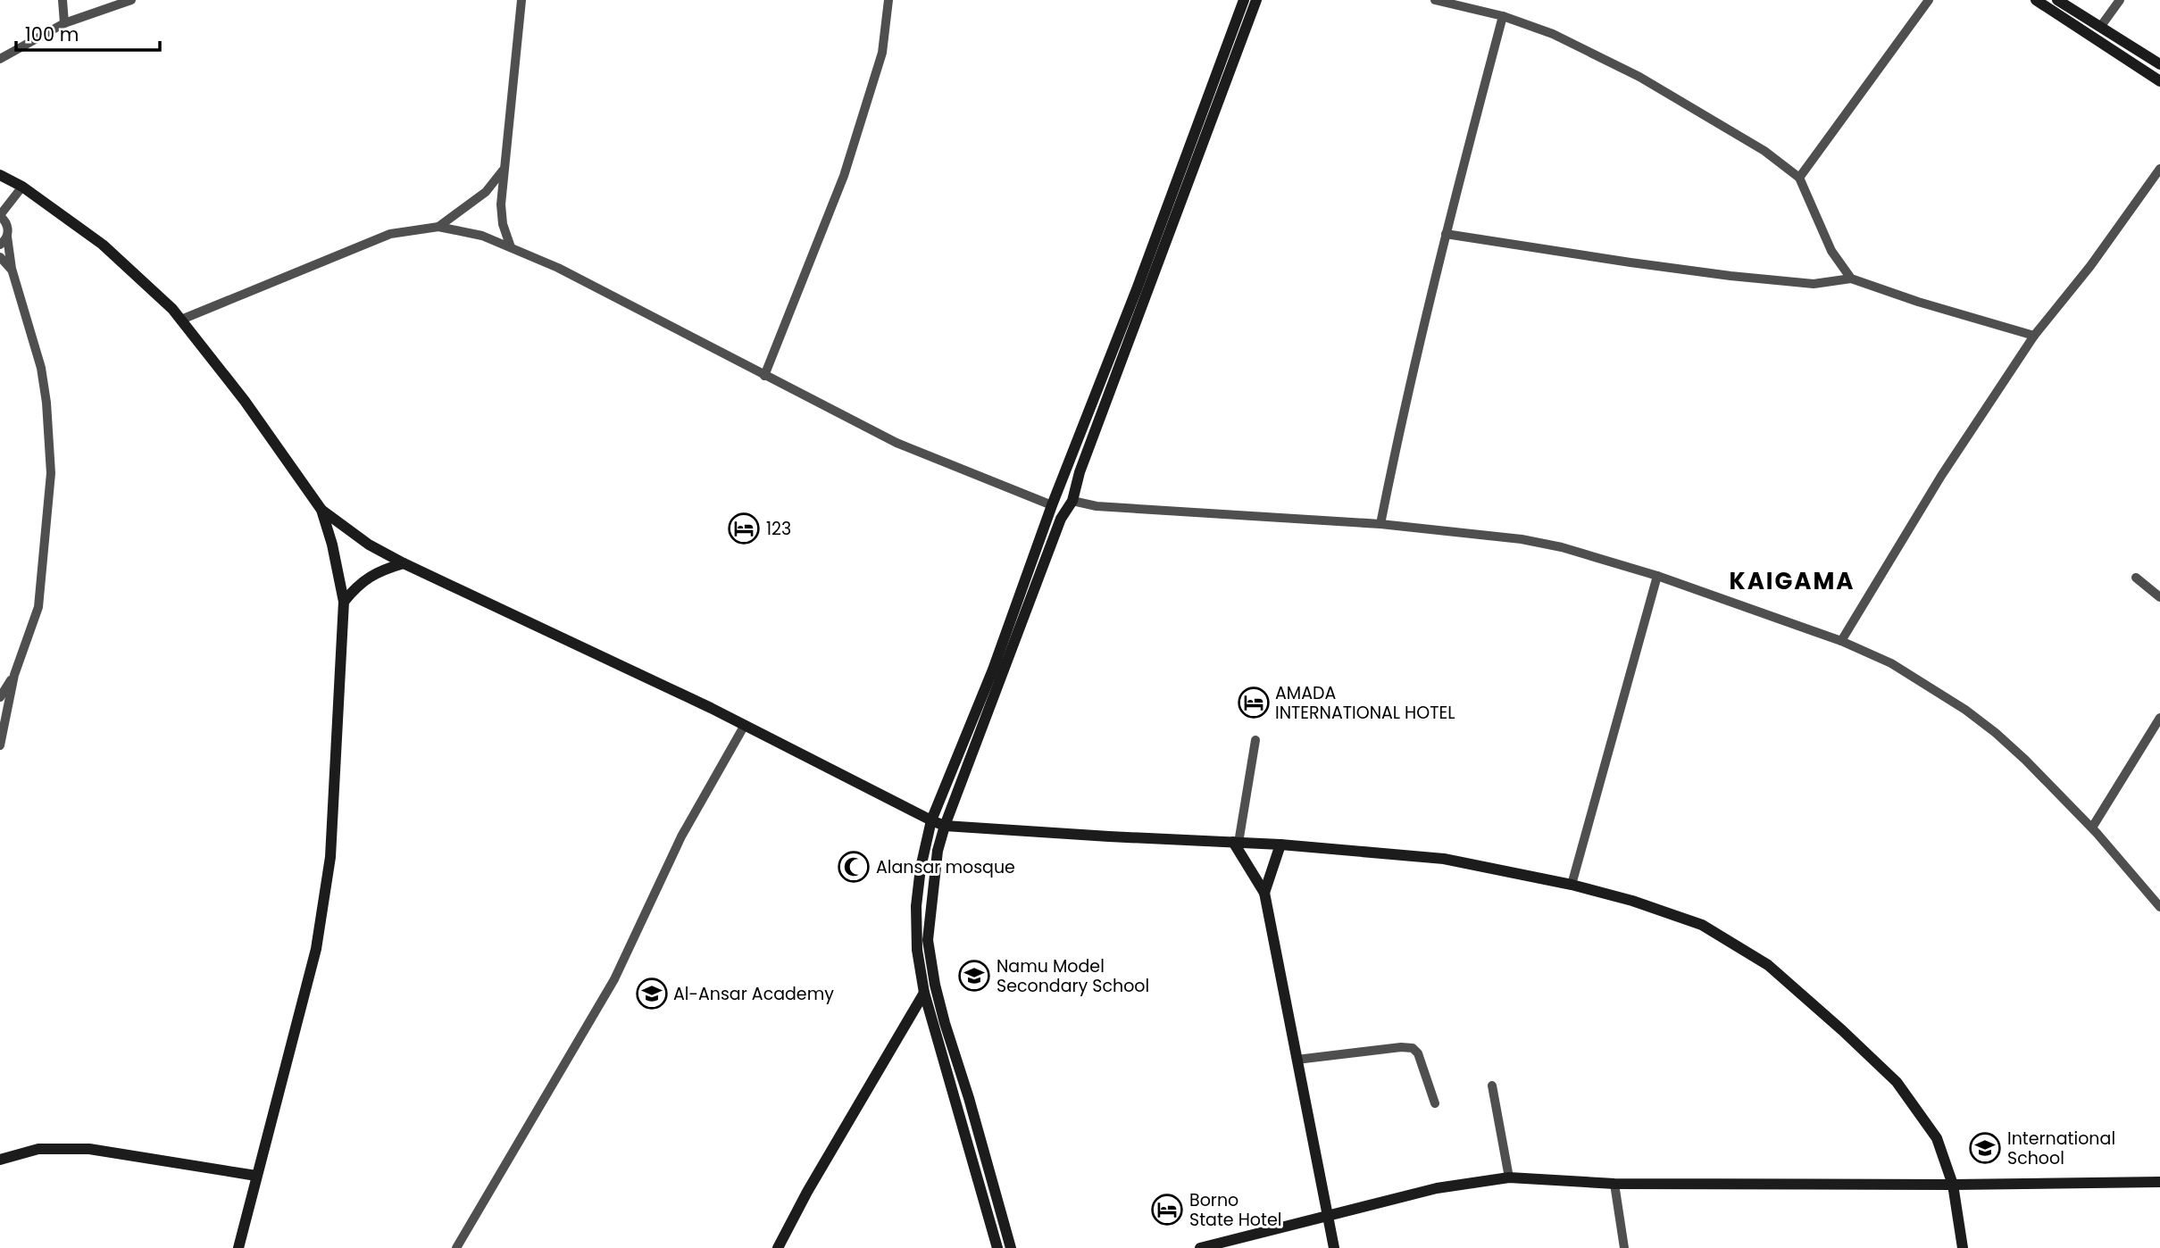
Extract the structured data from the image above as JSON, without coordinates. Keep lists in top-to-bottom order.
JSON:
{
  "districts": ["KAIGAMA"],
  "places": {
    "hotel": ["123", "AMADA INTERNATIONAL HOTEL", "Borno State Hotel"],
    "mosque": ["Alansar mosque"],
    "school or university": ["Namu Model Secondary School", "Al-Ansar Academy", "International School"]
  },
  "scale_bar": "100 m"
}
